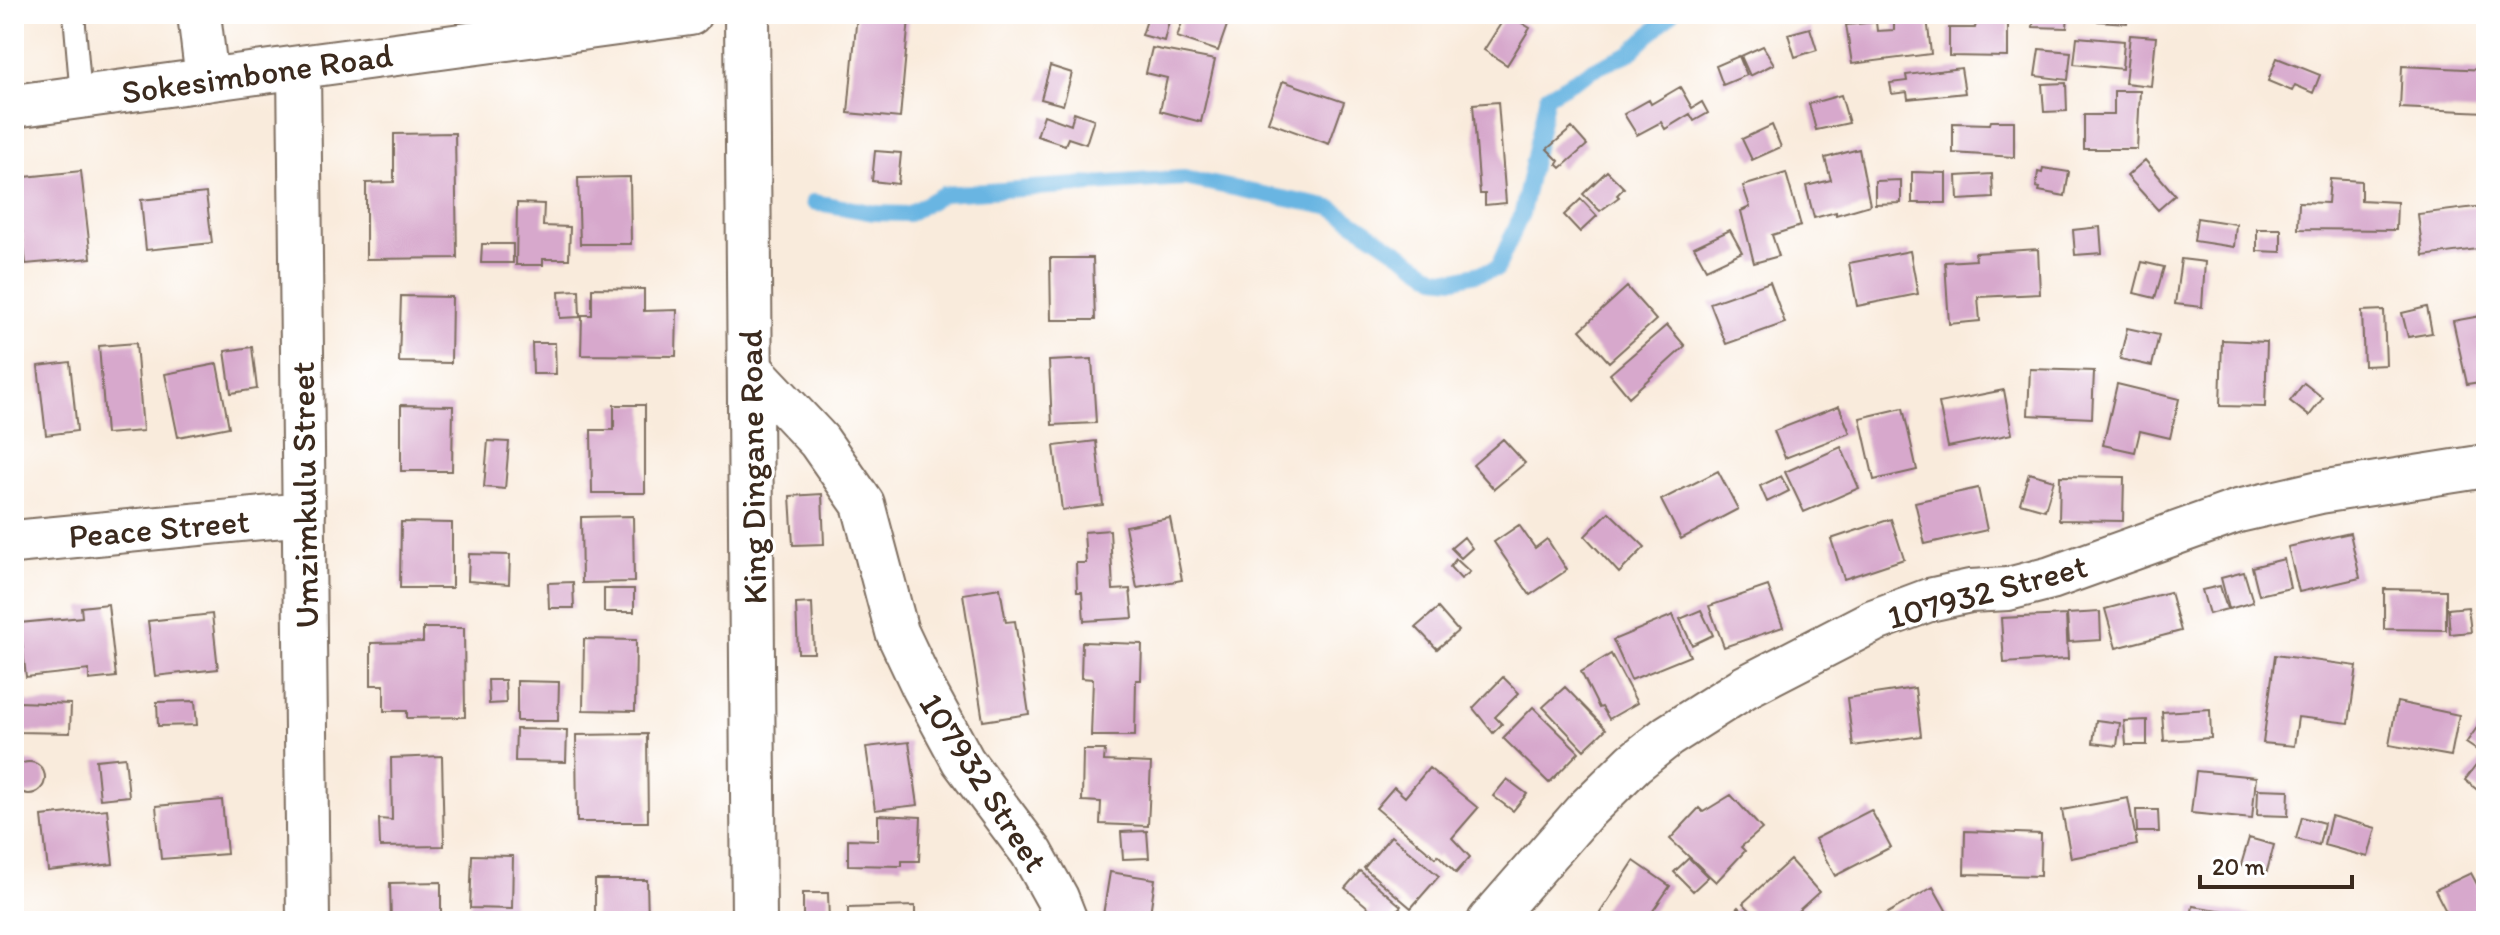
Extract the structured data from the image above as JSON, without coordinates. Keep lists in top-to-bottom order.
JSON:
{
  "streets": {
    "street": [
      "Sokesimbone Road",
      "King Dingane Road",
      "Umzimkulu Street",
      "Peace Street",
      "107932 Street"
    ]
  },
  "crossings": [
    ["Sokesimbone Road", "Umzimkulu Street"],
    ["King Dingane Road", "107932 Street"],
    ["Umzimkulu Street", "Peace Street"]
  ],
  "scale_bar": "20 m"
}
